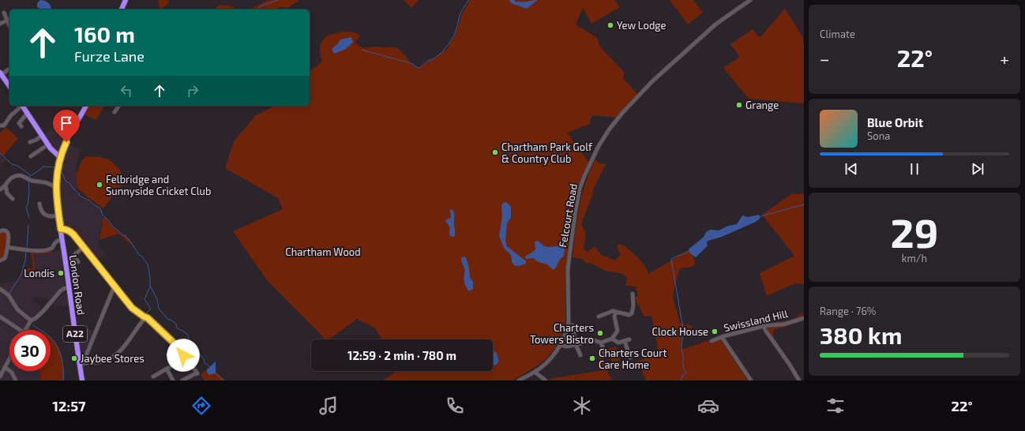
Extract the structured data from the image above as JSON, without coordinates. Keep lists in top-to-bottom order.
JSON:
{
  "streets": {
    "highway": ["London Road", "A22"],
    "street": ["Felcourt Road", "Swissland Hill"]
  },
  "parks": ["Chartham Wood"],
  "places": [
    "Yew Lodge",
    "Grange",
    "Chartham Park Golf & Country Club",
    "Felbridge and Sunnyside Cricket Club",
    "Londis",
    "Clock House",
    "Charters Towers Bistro",
    "Jaybee Stores",
    "Charters Court Care Home"
  ],
  "page": {
    "tile": [
      "Climate",
      ["29", "km/h"],
      ["Range · 76%", "380 km"]
    ],
    "turn": ["160 m", "Furze Lane"],
    "heat": ["−", "22°", "+"],
    "song": ["Blue Orbit", "Sona"],
    "limit": "30",
    "trip": "12:59 · 2 min · 780 m",
    "tabs": ["12:57", "22°"]
  }
}
